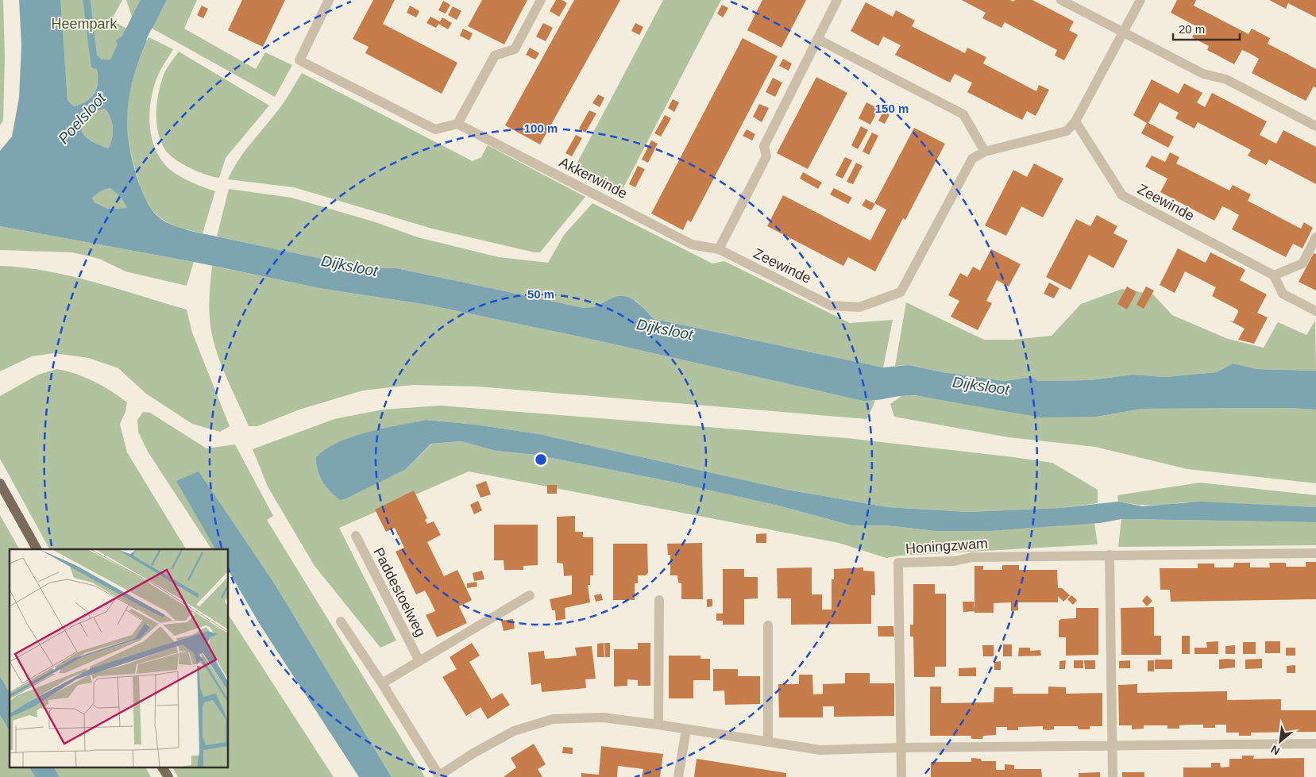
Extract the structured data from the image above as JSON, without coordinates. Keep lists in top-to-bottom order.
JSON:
{
  "streets": {
    "street": [
      "Akkerwinde",
      "Zeewinde",
      "Honingzwam",
      "Paddestoelweg"
    ]
  },
  "crossings": [
    ["Akkerwinde", "Zeewinde"]
  ],
  "water": ["Poelsloot", "Dijksloot"],
  "parks": ["Heempark"],
  "scale_bar": "20 m",
  "north": "bottom left",
  "rings": ["150 m", "100 m", "50 m"]
}
